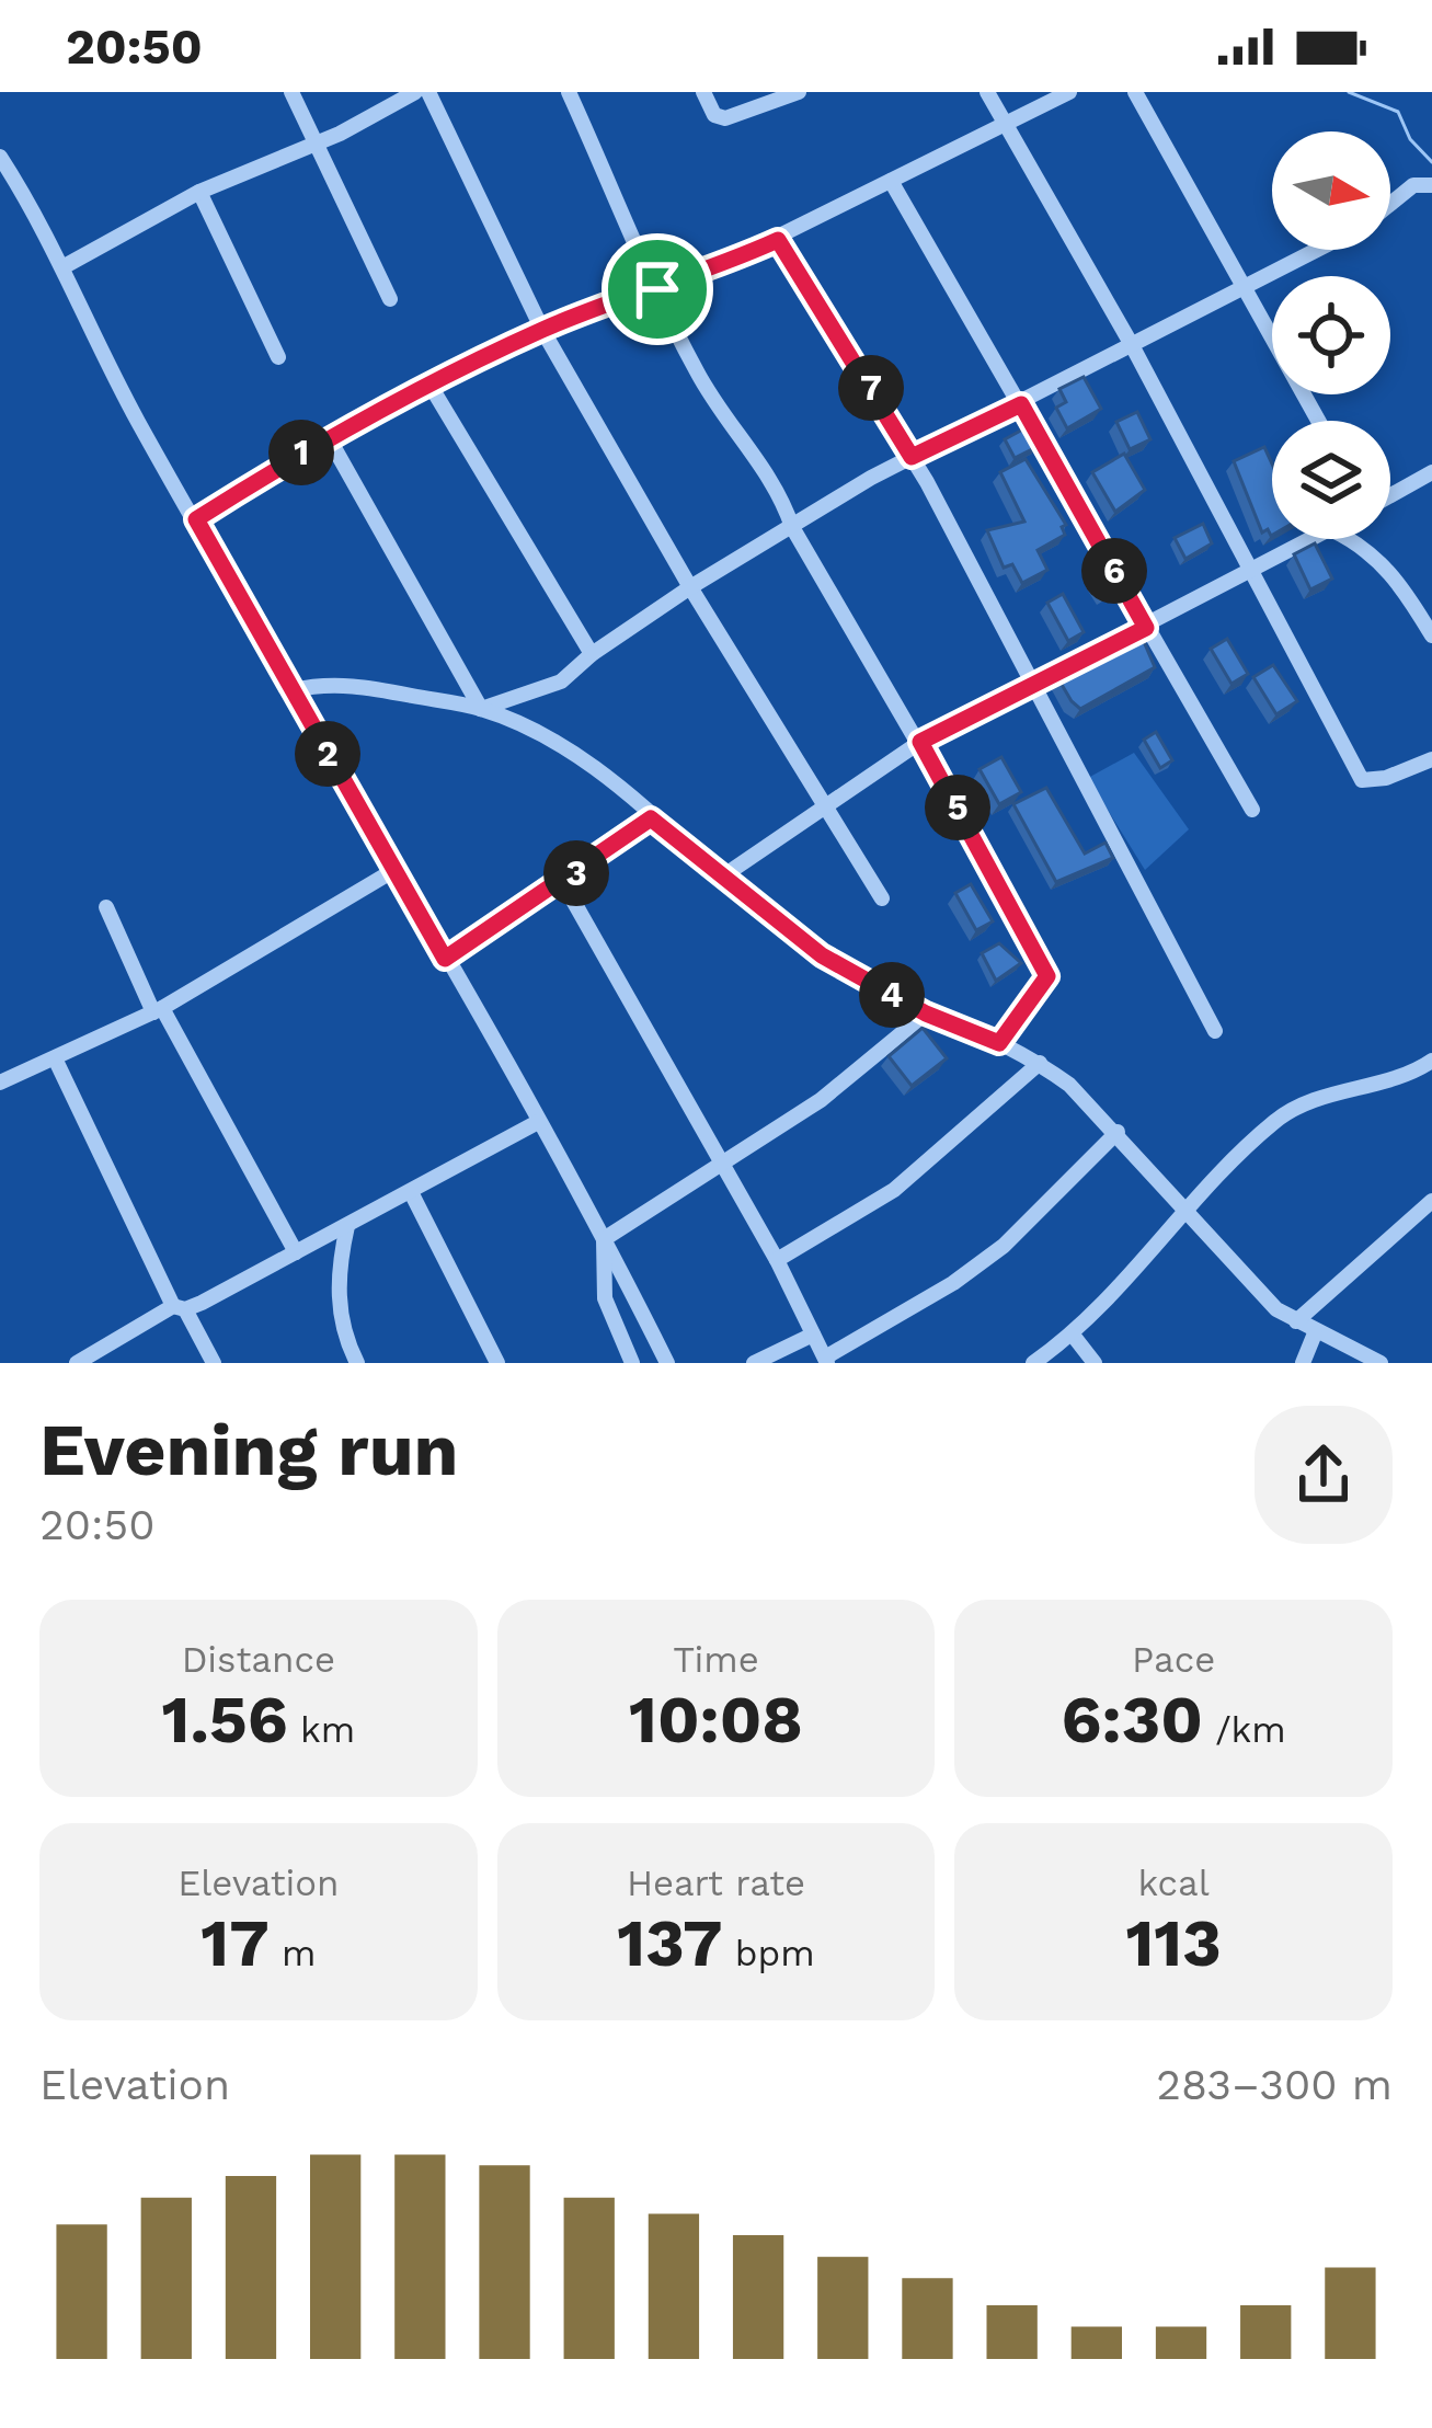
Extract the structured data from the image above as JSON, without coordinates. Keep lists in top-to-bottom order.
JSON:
{
  "north": "right",
  "page": {
    "status": "20:50",
    "pins": [
      "7",
      "1",
      "6",
      "2",
      "5",
      "3",
      "4"
    ],
    "heading": ["Evening run", "20:50"],
    "stats": [
      ["Distance", "1.56 km"],
      ["Time", "10:08"],
      ["Pace", "6:30 /km"],
      ["Elevation", "17 m"],
      ["Heart rate", "137 bpm"],
      ["kcal", "113"]
    ],
    "chart": ["Elevation", "283–300 m"]
  }
}
